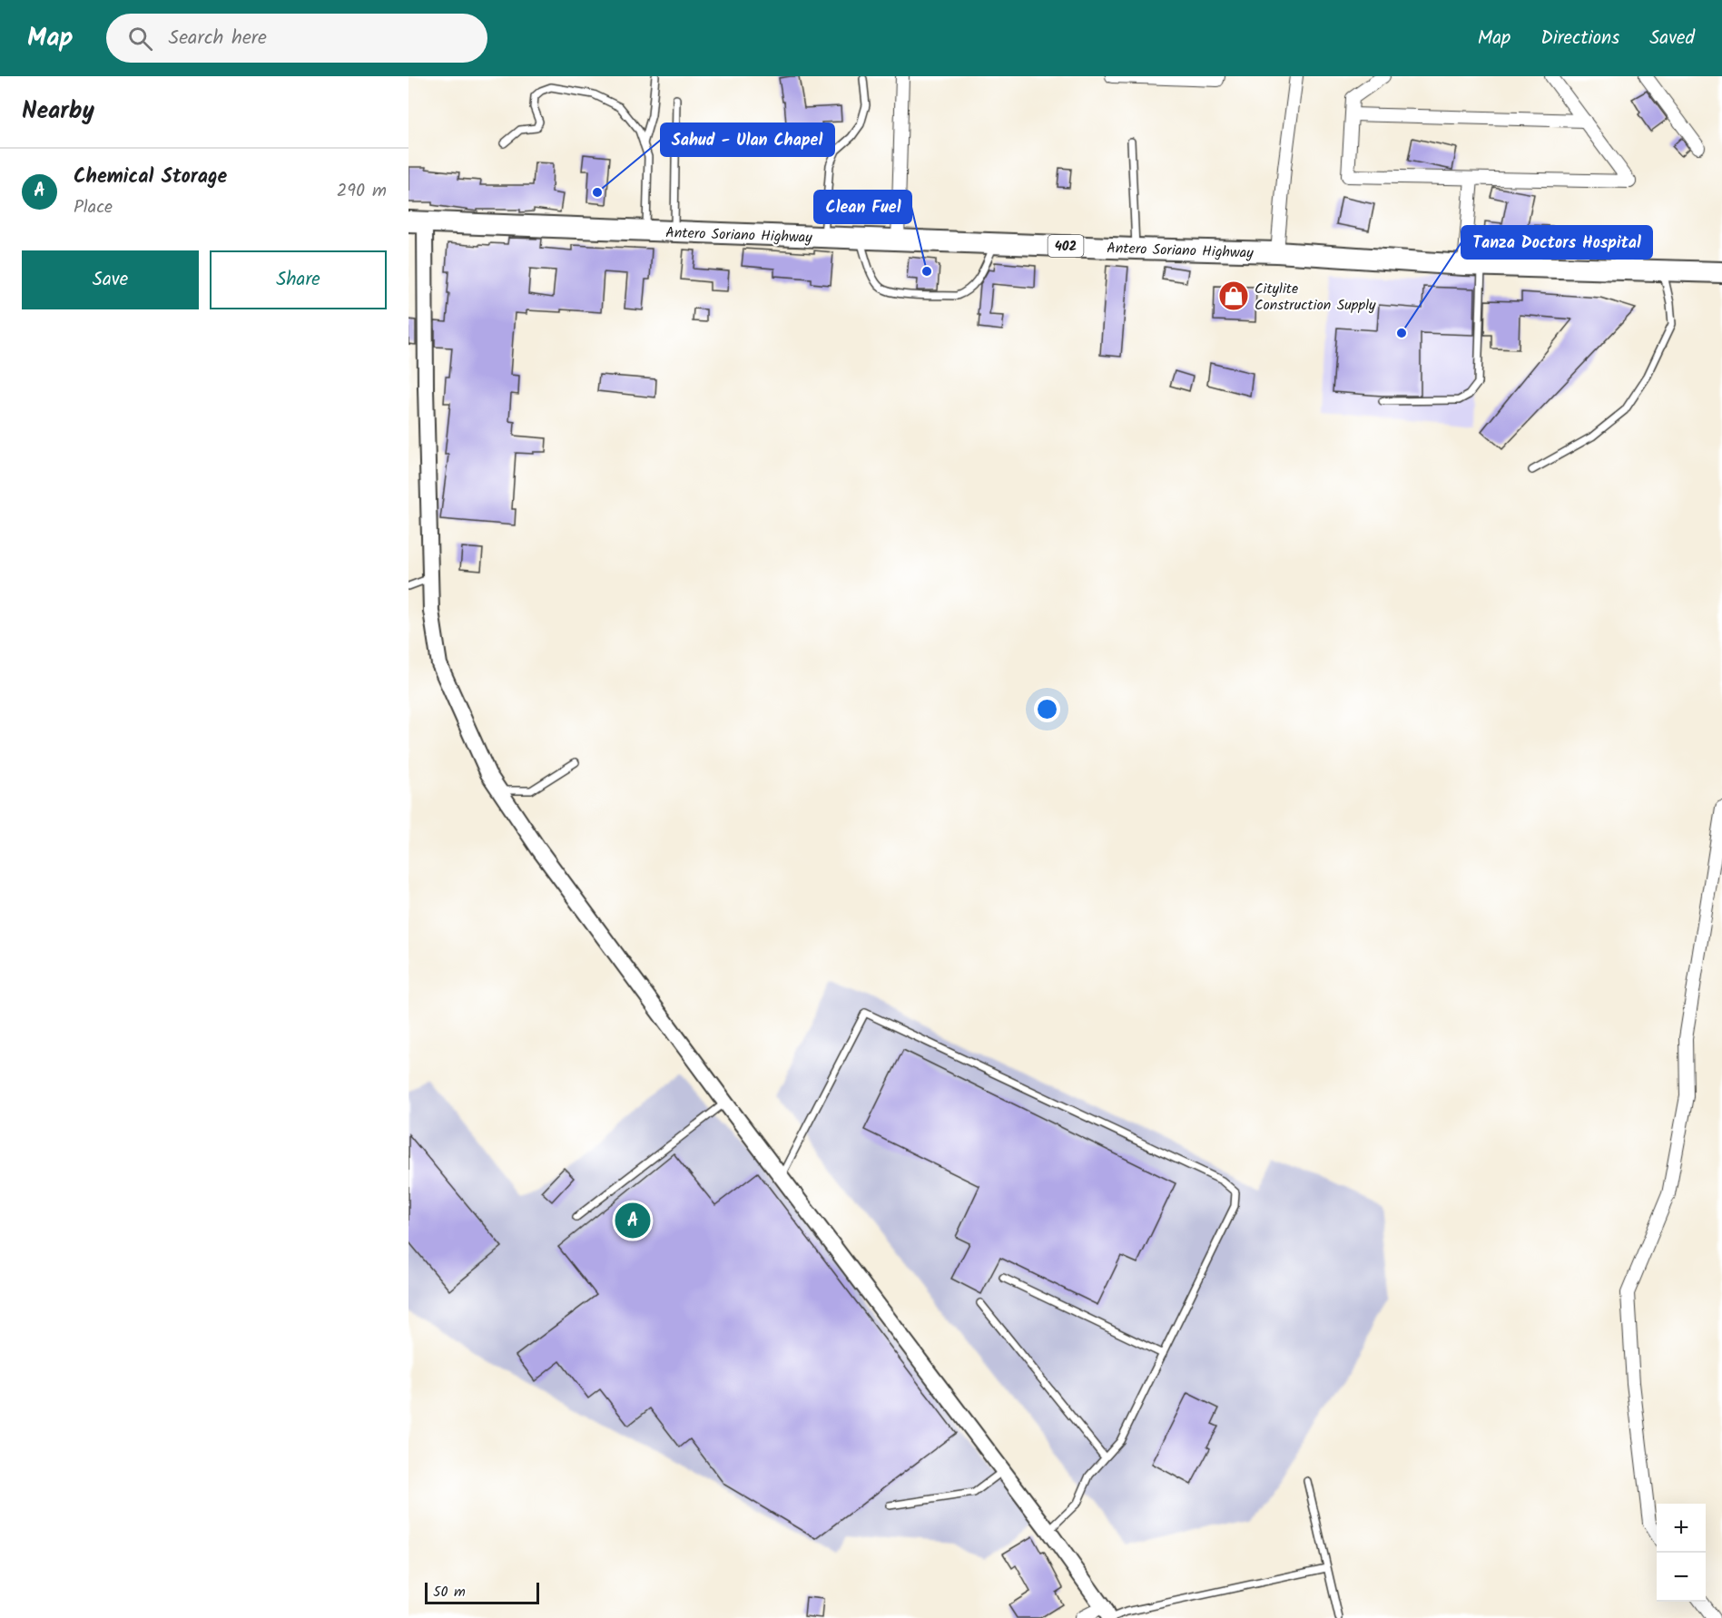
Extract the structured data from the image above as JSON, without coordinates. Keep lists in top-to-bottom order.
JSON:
{
  "streets": {
    "main road": ["Antero Soriano Highway", "402"]
  },
  "places": {
    "other": ["Sahud - Ulan Chapel", "Clean Fuel", "Tanza Doctors Hospital"],
    "shop": ["Citylite Construction Supply"]
  },
  "scale_bar": "50 m",
  "page": {
    "header": "Map",
    "search": "Search here",
    "nav": ["Map", "Directions", "Saved"],
    "heading": "Nearby",
    "list": [
      {
        "mark": "A",
        "name": "Chemical Storage",
        "note": "Place",
        "value": "290 m"
      }
    ],
    "buttons": ["Save", "Share"],
    "pins": "A",
    "map_buttons": ["+", "−"],
    "scale": "50 m"
  }
}
